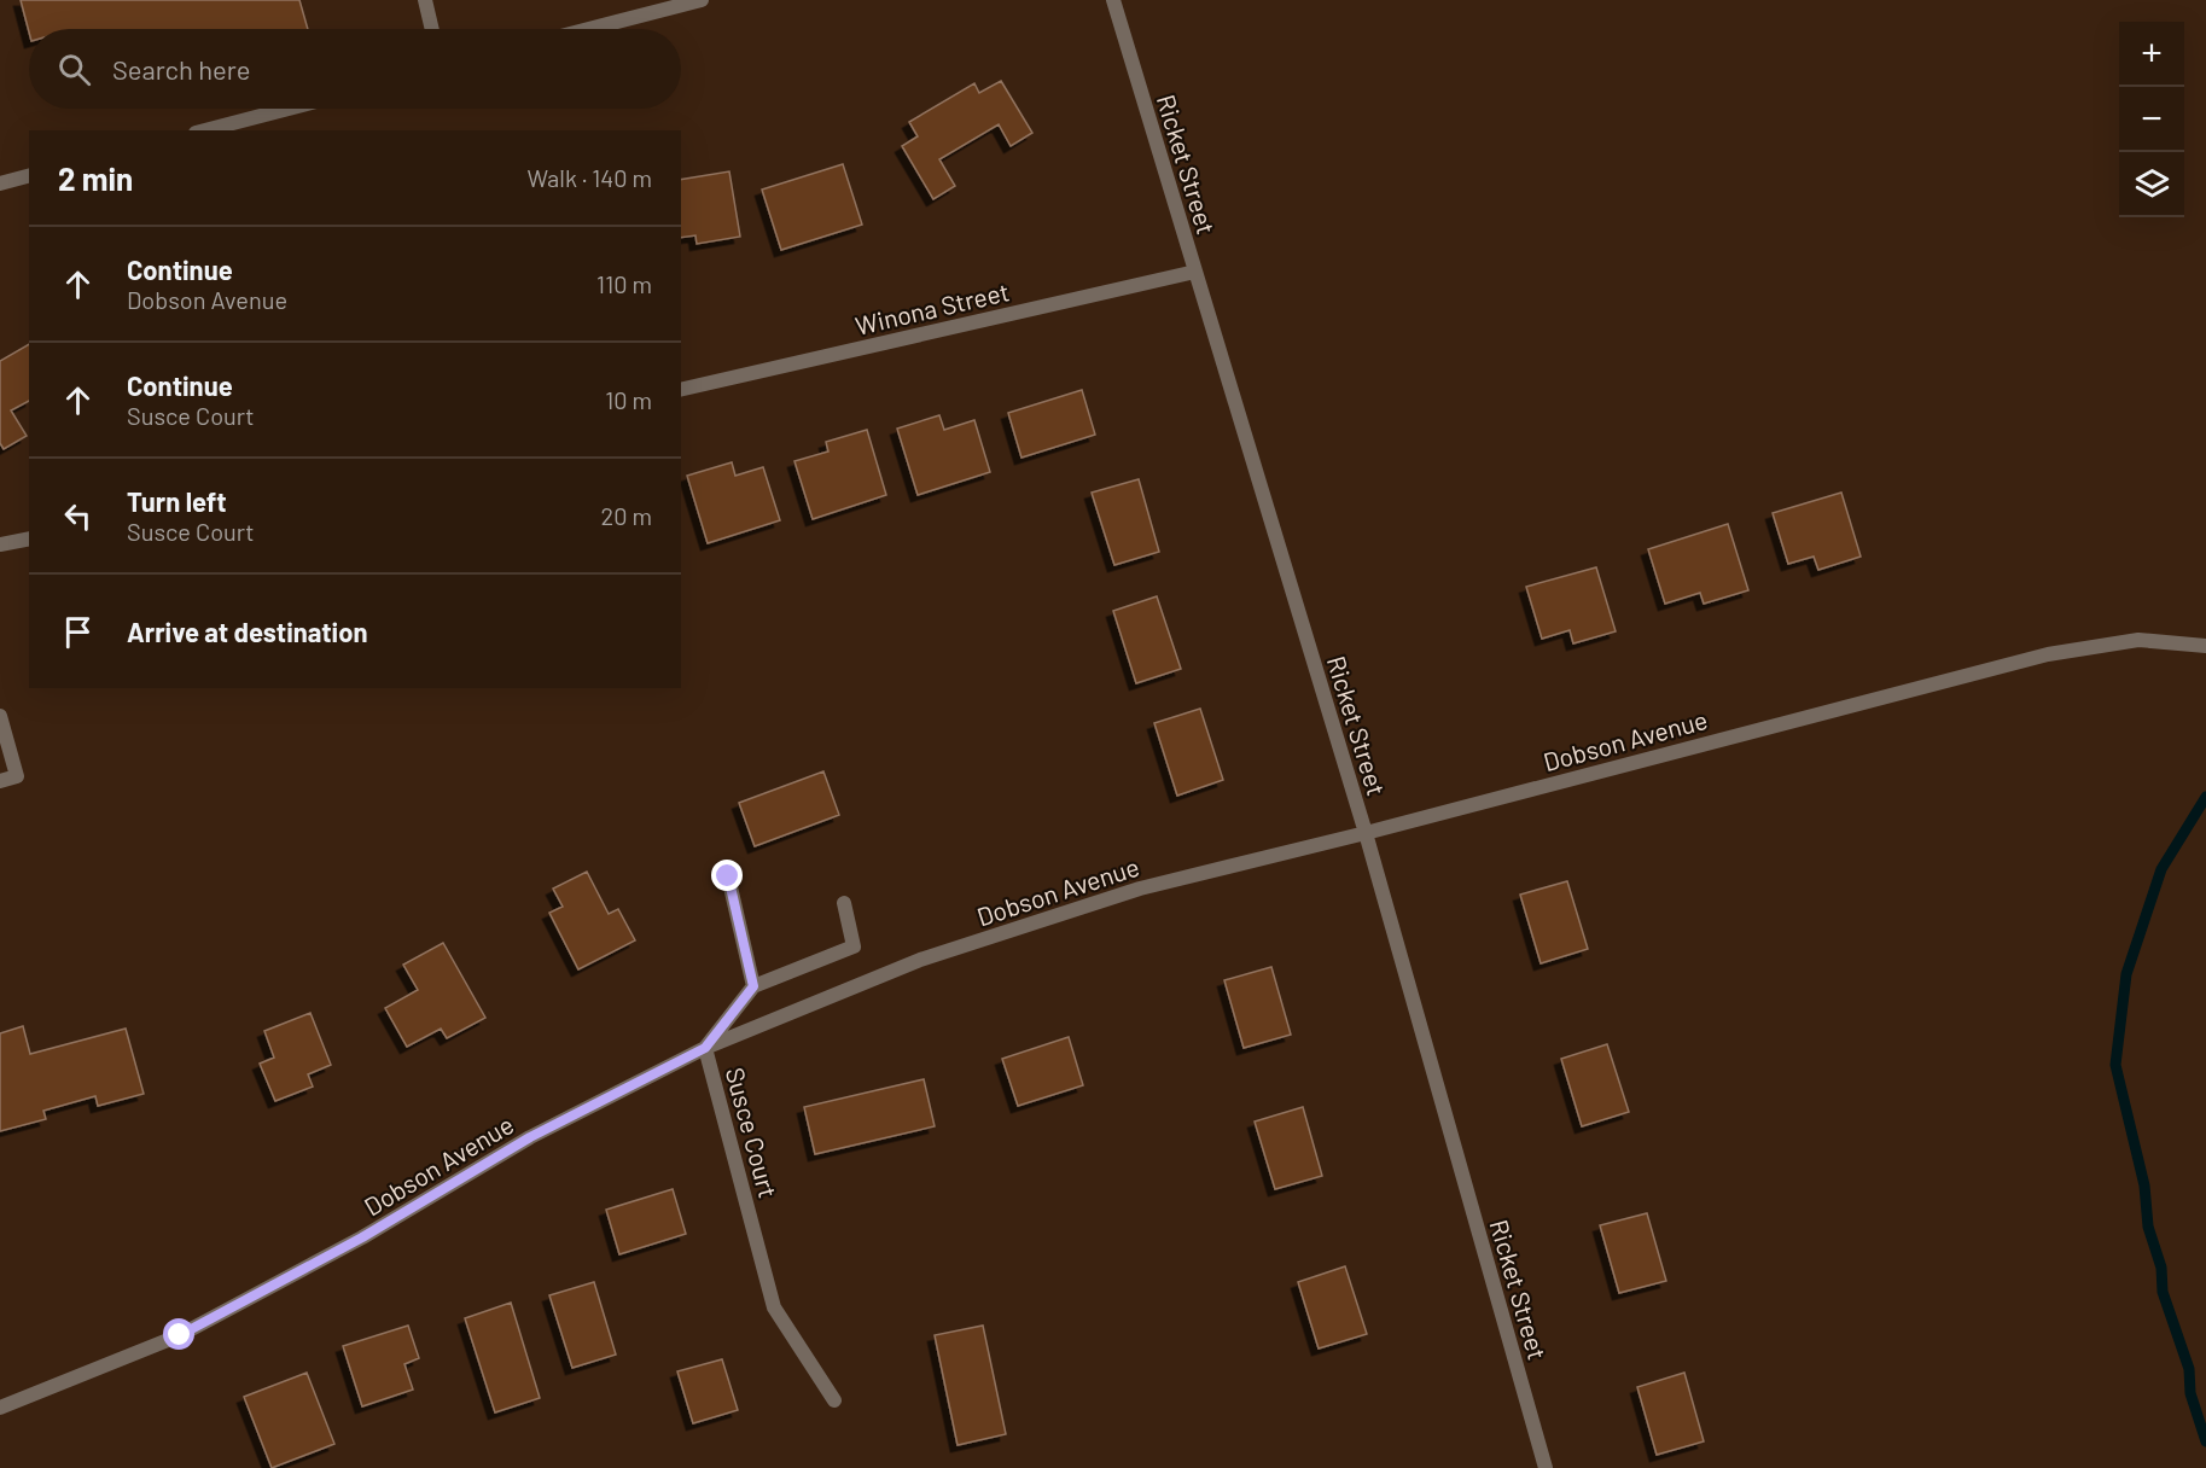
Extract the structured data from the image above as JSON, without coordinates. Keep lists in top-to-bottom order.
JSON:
{
  "streets": {
    "street": [
      "Ricket Street",
      "Winona Street",
      "Dobson Avenue",
      "Susce Court"
    ]
  },
  "crossings": [
    ["Ricket Street", "Winona Street"],
    ["Ricket Street", "Dobson Avenue"],
    ["Dobson Avenue", "Susce Court"]
  ],
  "page": {
    "map_buttons": ["+", "−"],
    "search": "Search here",
    "heading": ["2 min", "Walk · 140 m"],
    "list": [
      ["Continue", "Dobson Avenue", "110 m"],
      ["Continue", "Susce Court", "10 m"],
      ["Turn left", "Susce Court", "20 m"],
      "Arrive at destination"
    ]
  }
}
